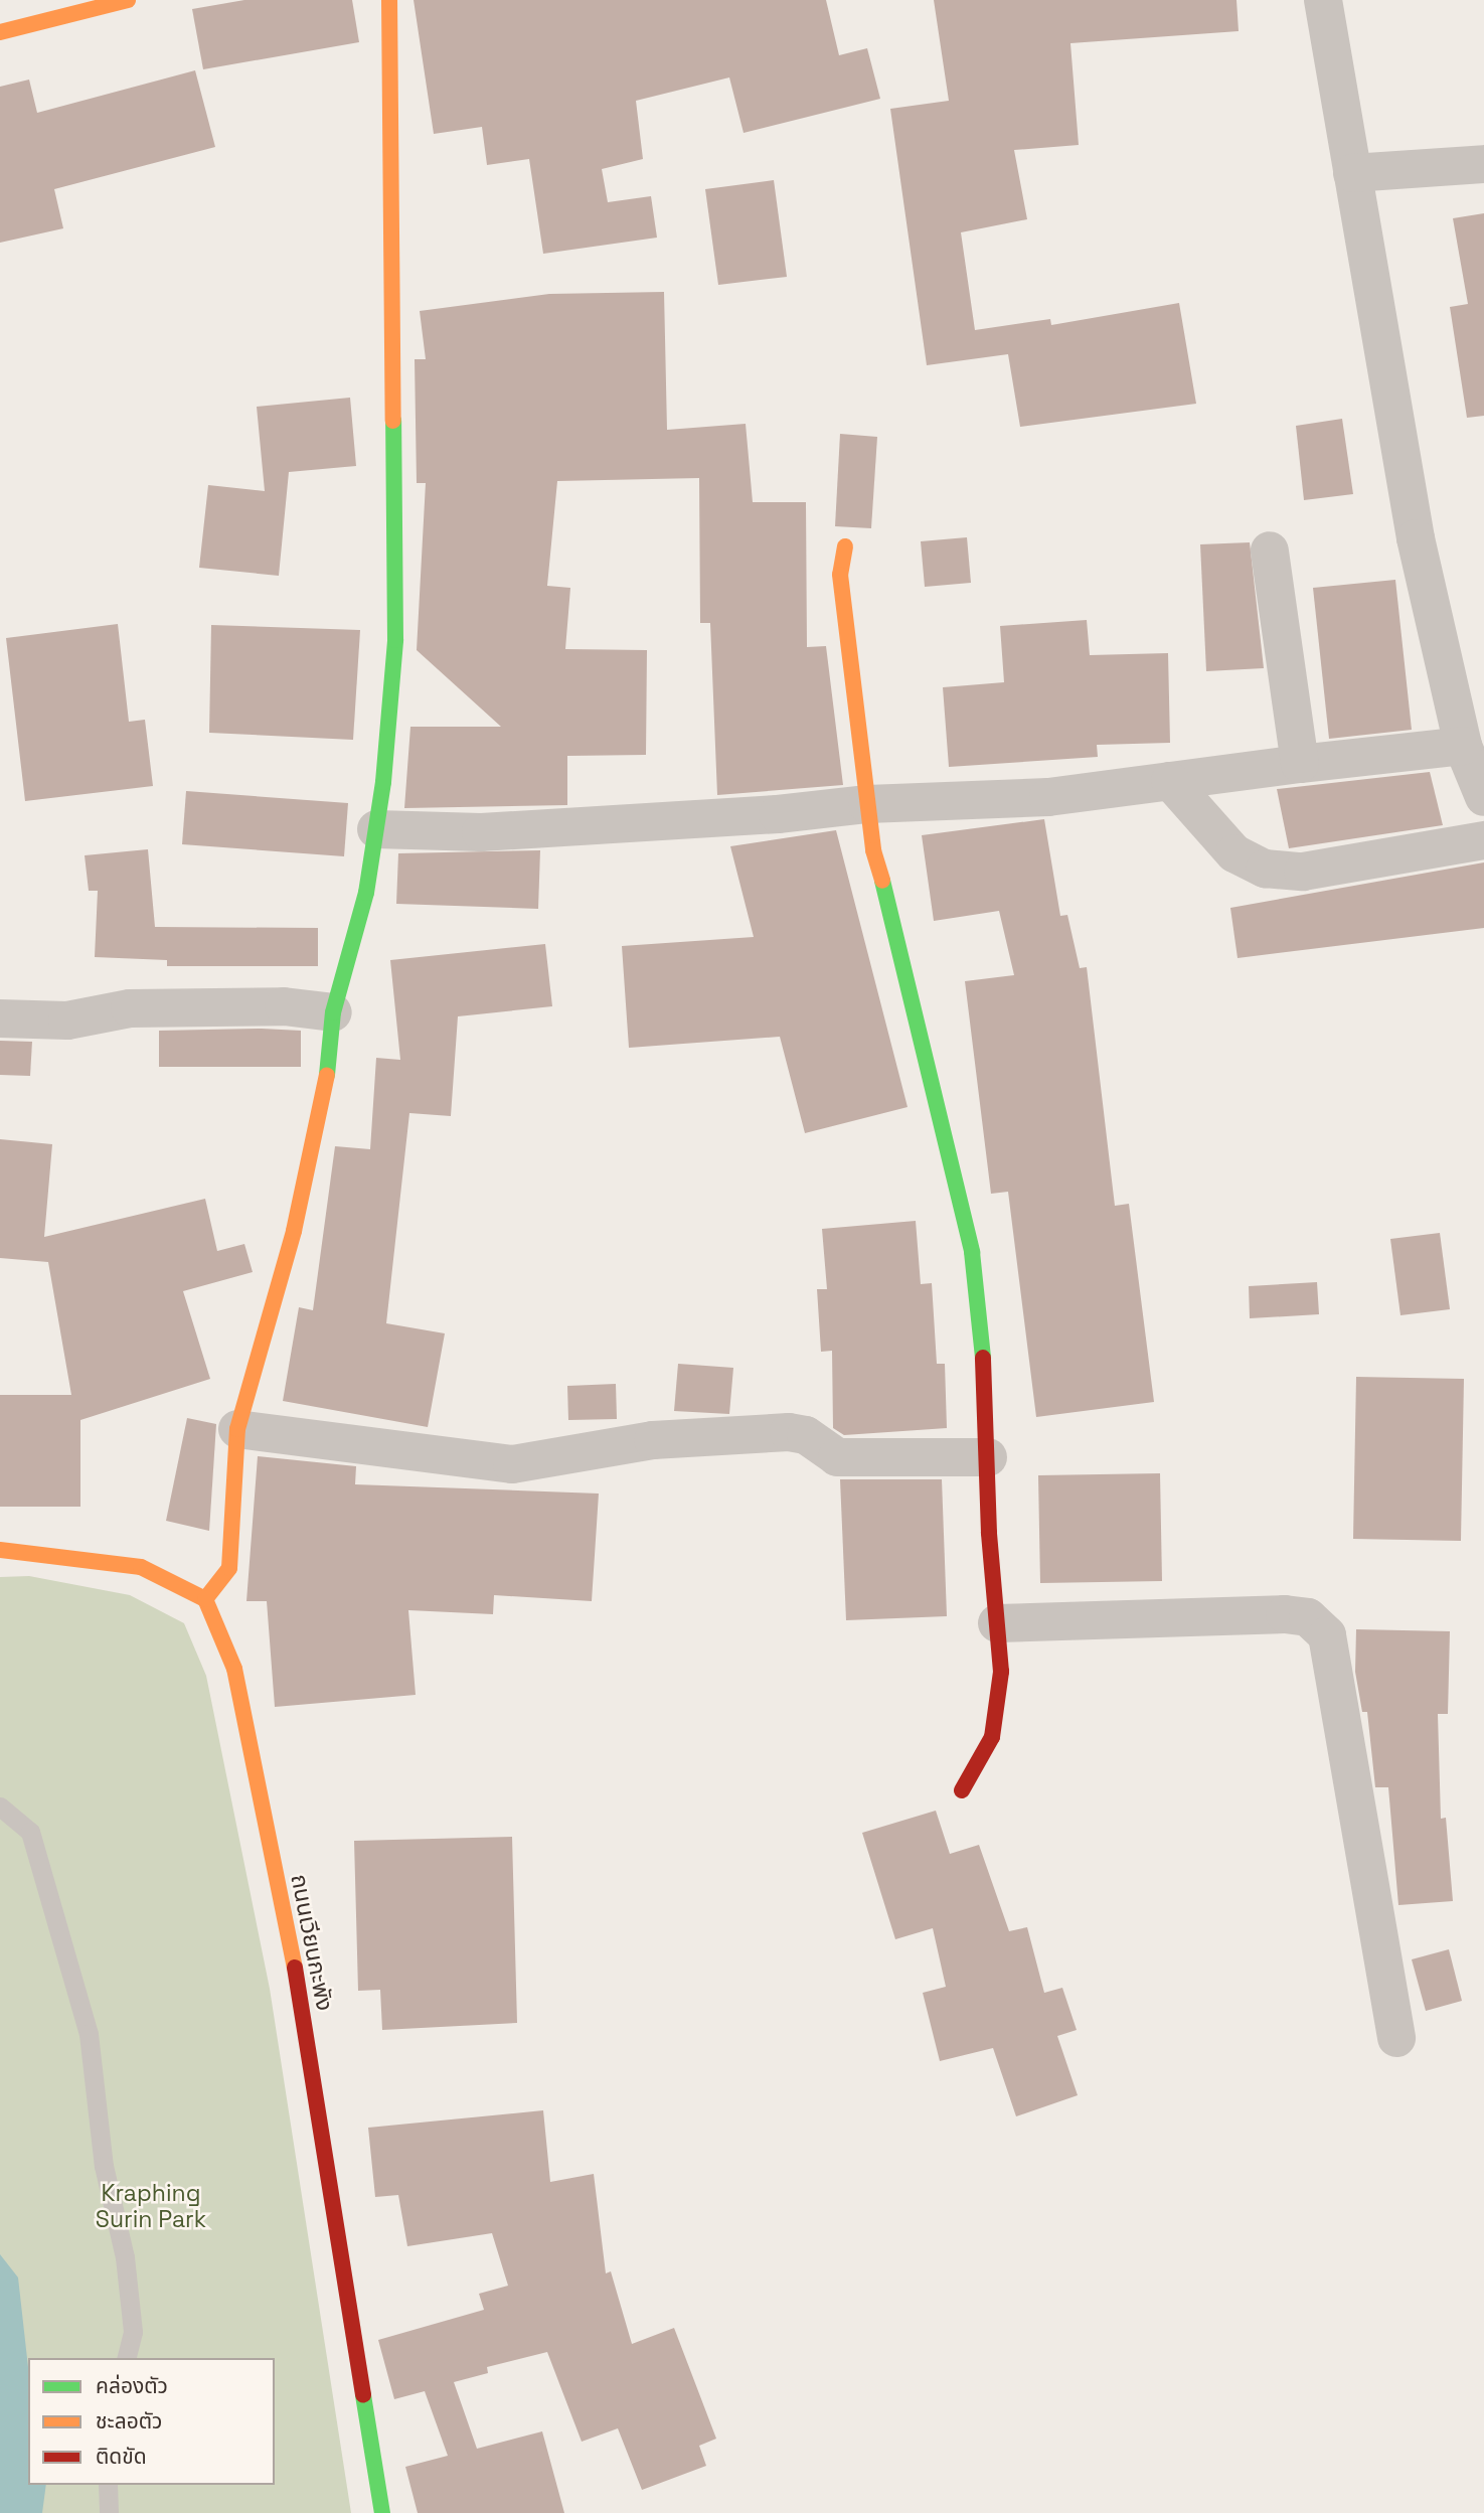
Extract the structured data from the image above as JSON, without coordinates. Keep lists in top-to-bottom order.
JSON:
{
  "streets": {
    "street": ["ถนนเวียนกะพัง"]
  },
  "parks": ["Kraphing Surin Park"],
  "legend": ["คล่องตัว", "ชะลอตัว", "ติดขัด"]
}
